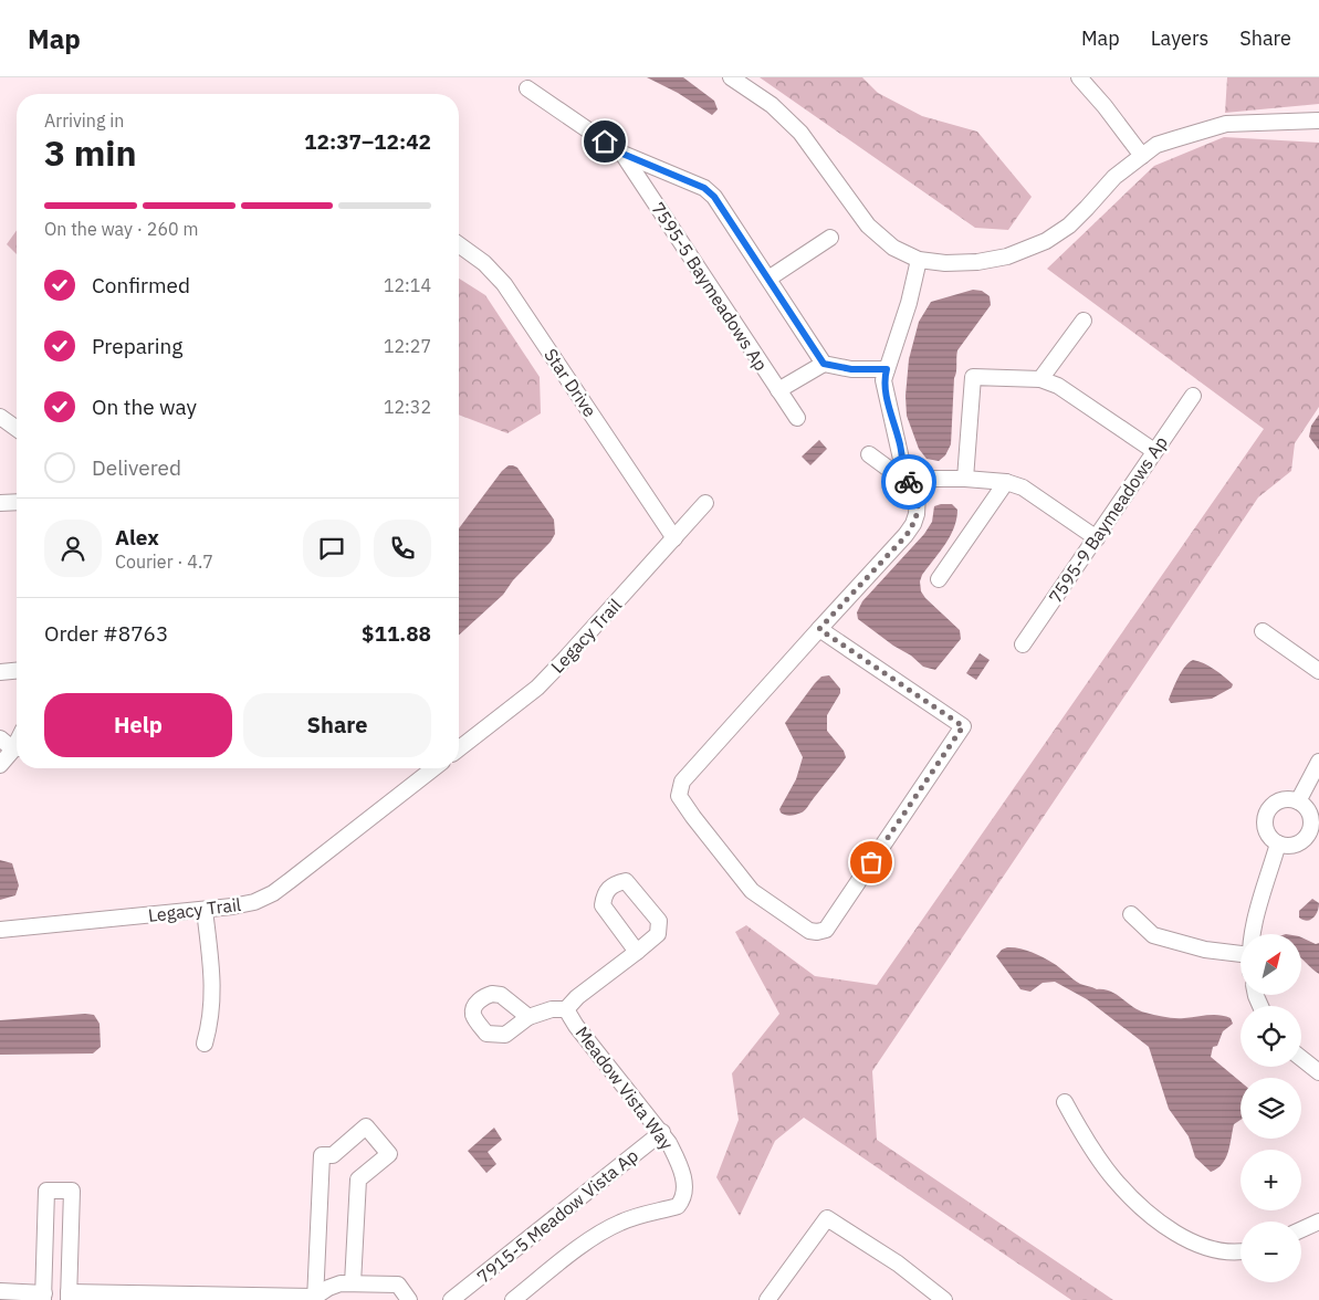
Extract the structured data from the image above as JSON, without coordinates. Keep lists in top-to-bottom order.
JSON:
{
  "streets": {
    "street": [
      "7595-5 Baymeadows Ap",
      "Star Drive",
      "7595-9 Baymeadows Ap",
      "Legacy Trail",
      "Meadow Vista Way",
      "7915-5 Meadow Vista Ap"
    ]
  },
  "crossings": [
    ["Star Drive", "Legacy Trail"],
    ["Meadow Vista Way", "7915-5 Meadow Vista Ap"]
  ],
  "north": "top right",
  "page": {
    "header": "Map",
    "nav": ["Map", "Layers", "Share"],
    "heading": ["3 min", "Arriving in", "12:37–12:42"],
    "panel": [
      "Alex",
      "Courier · 4.7",
      "Order #8763",
      "$11.88"
    ],
    "bar": "On the way · 260 m",
    "list": [
      ["Confirmed", "12:14"],
      ["Preparing", "12:27"],
      ["On the way", "12:32"],
      "Delivered"
    ],
    "buttons": ["Help", "Share"],
    "map_buttons": ["+", "−"]
  }
}
